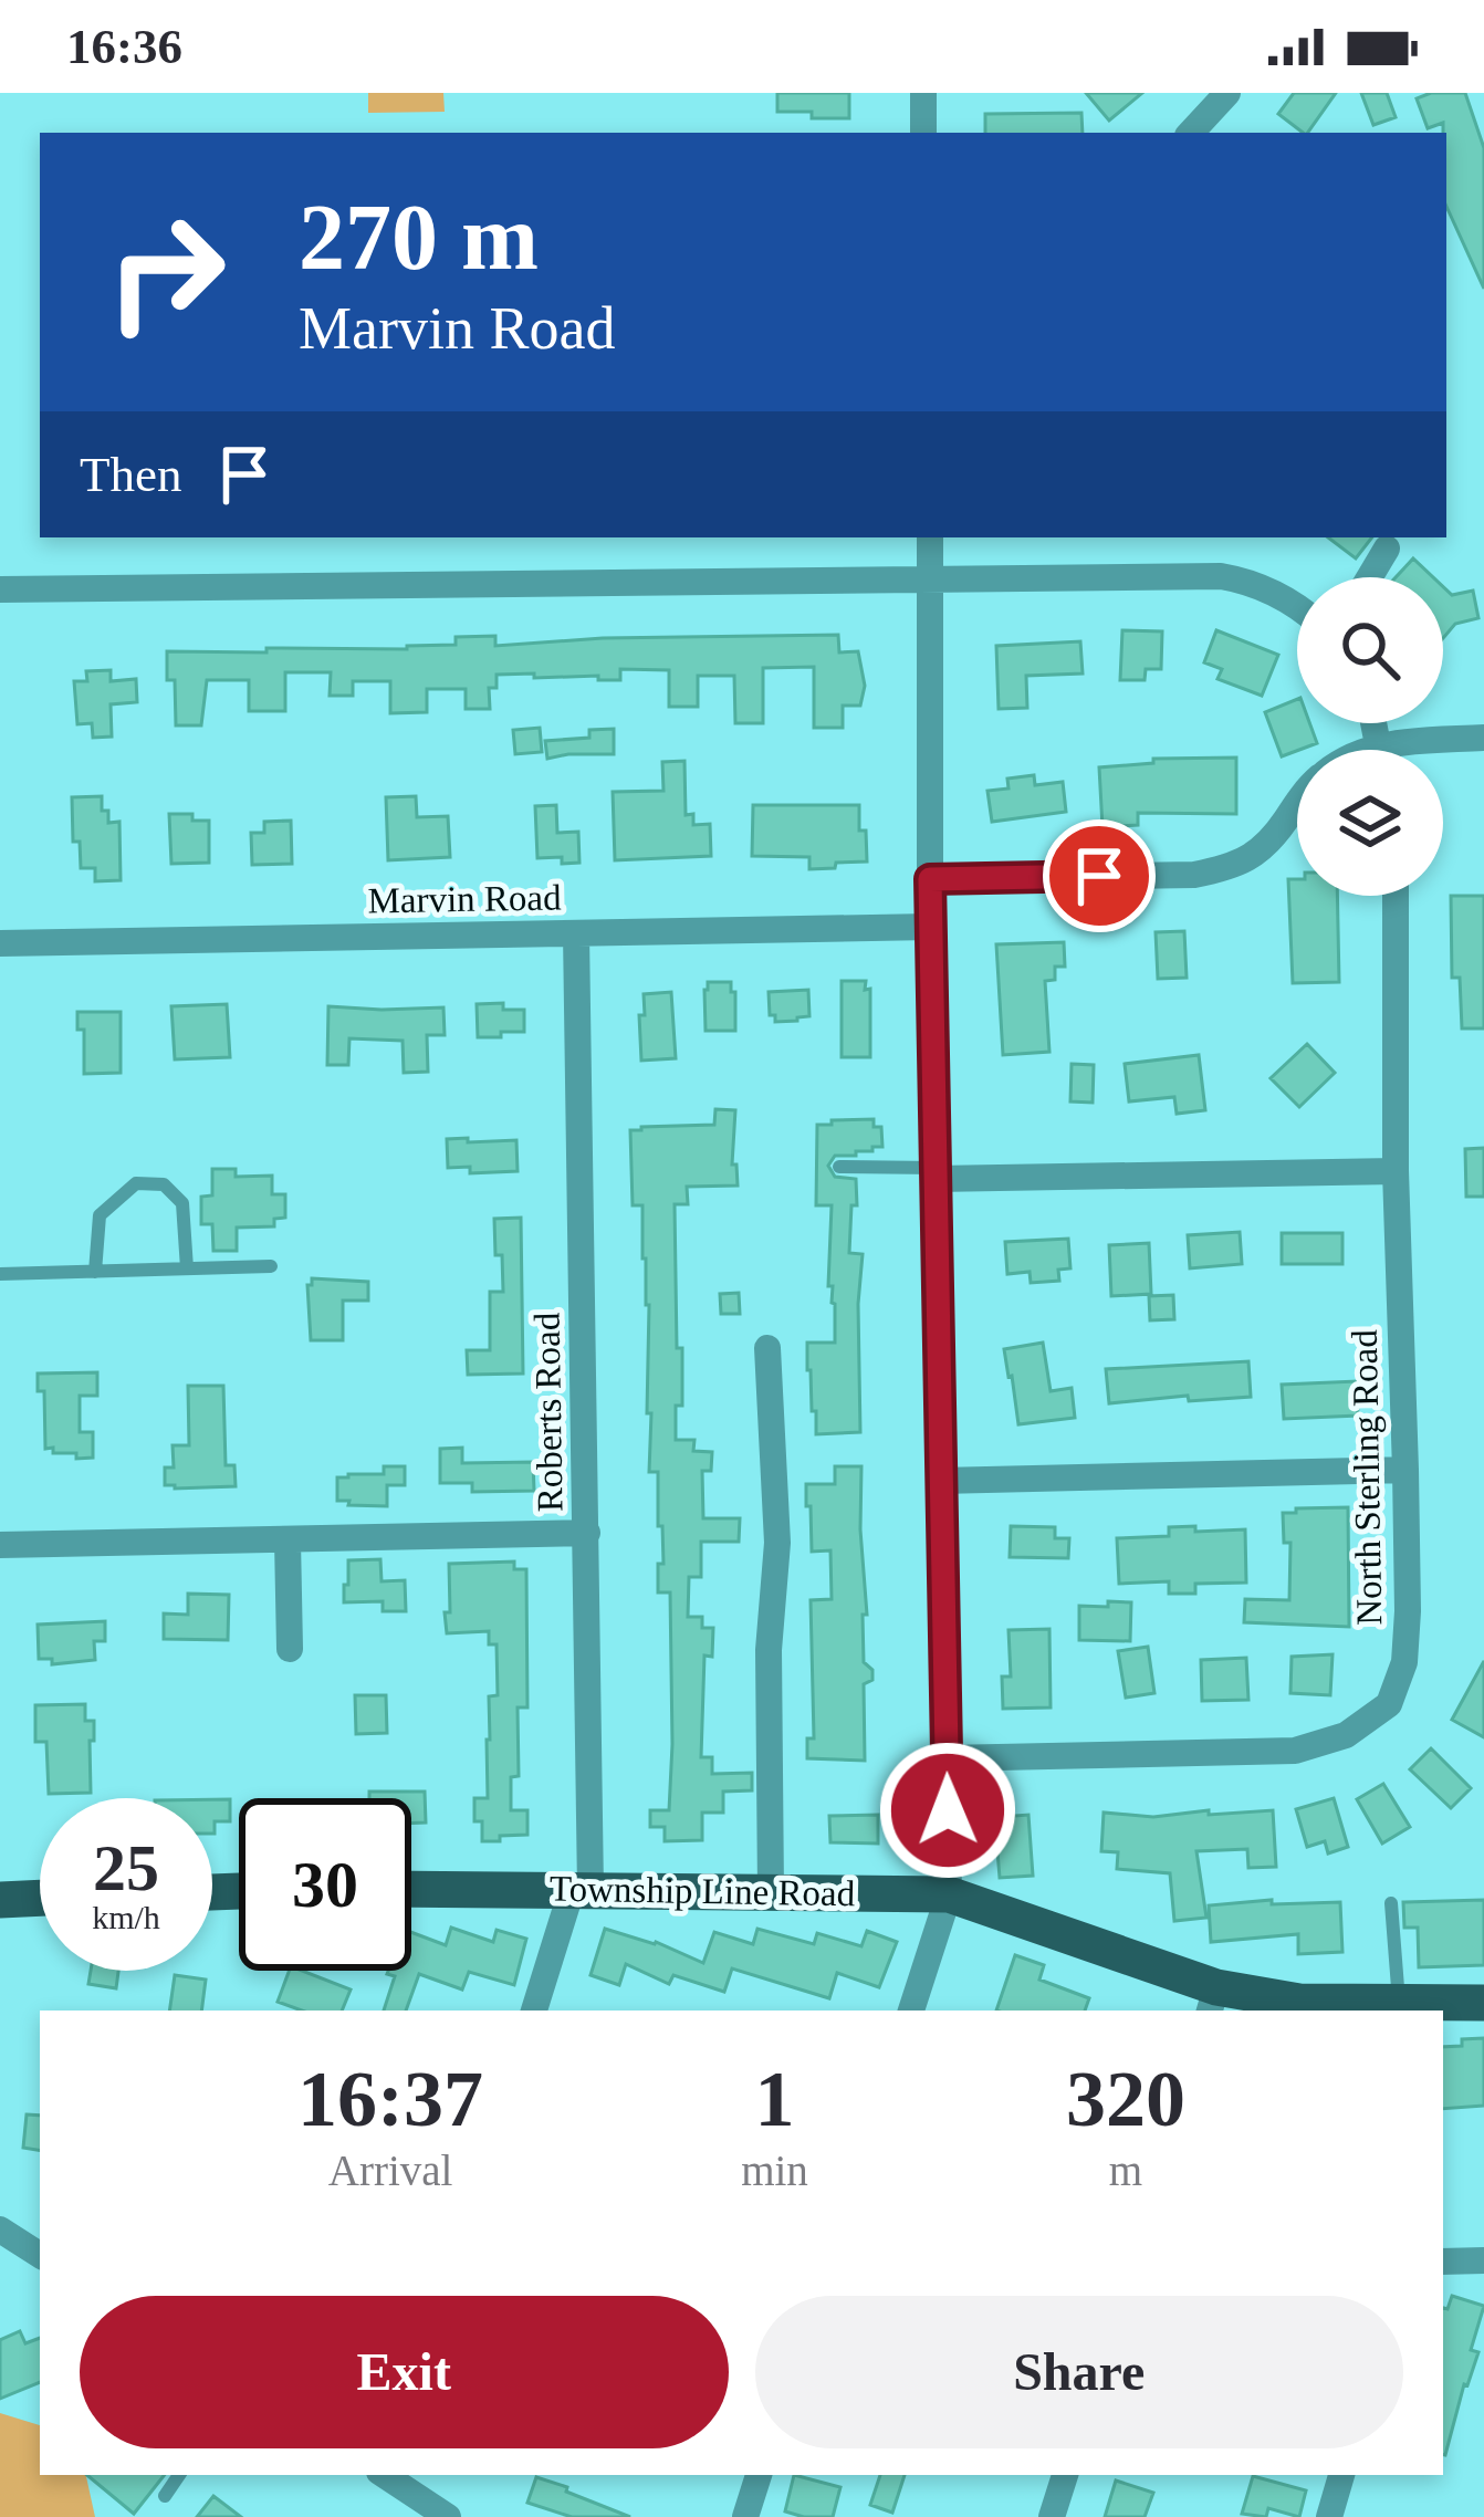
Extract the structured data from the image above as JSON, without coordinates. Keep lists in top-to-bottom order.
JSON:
{
  "streets": {
    "main road": ["Township Line Road"],
    "street": ["Marvin Road", "Roberts Road", "North Sterling Road"]
  },
  "crossings": [
    ["Marvin Road", "Roberts Road"],
    ["Roberts Road", "Township Line Road"]
  ],
  "page": {
    "status": "16:36",
    "turn": ["270 m", "Marvin Road"],
    "then": "Then",
    "speed": "25 km/h",
    "limit": "30",
    "eta": [
      "16:37",
      "Arrival",
      "1",
      "min",
      "320",
      "m"
    ],
    "buttons": ["Exit", "Share"]
  }
}
